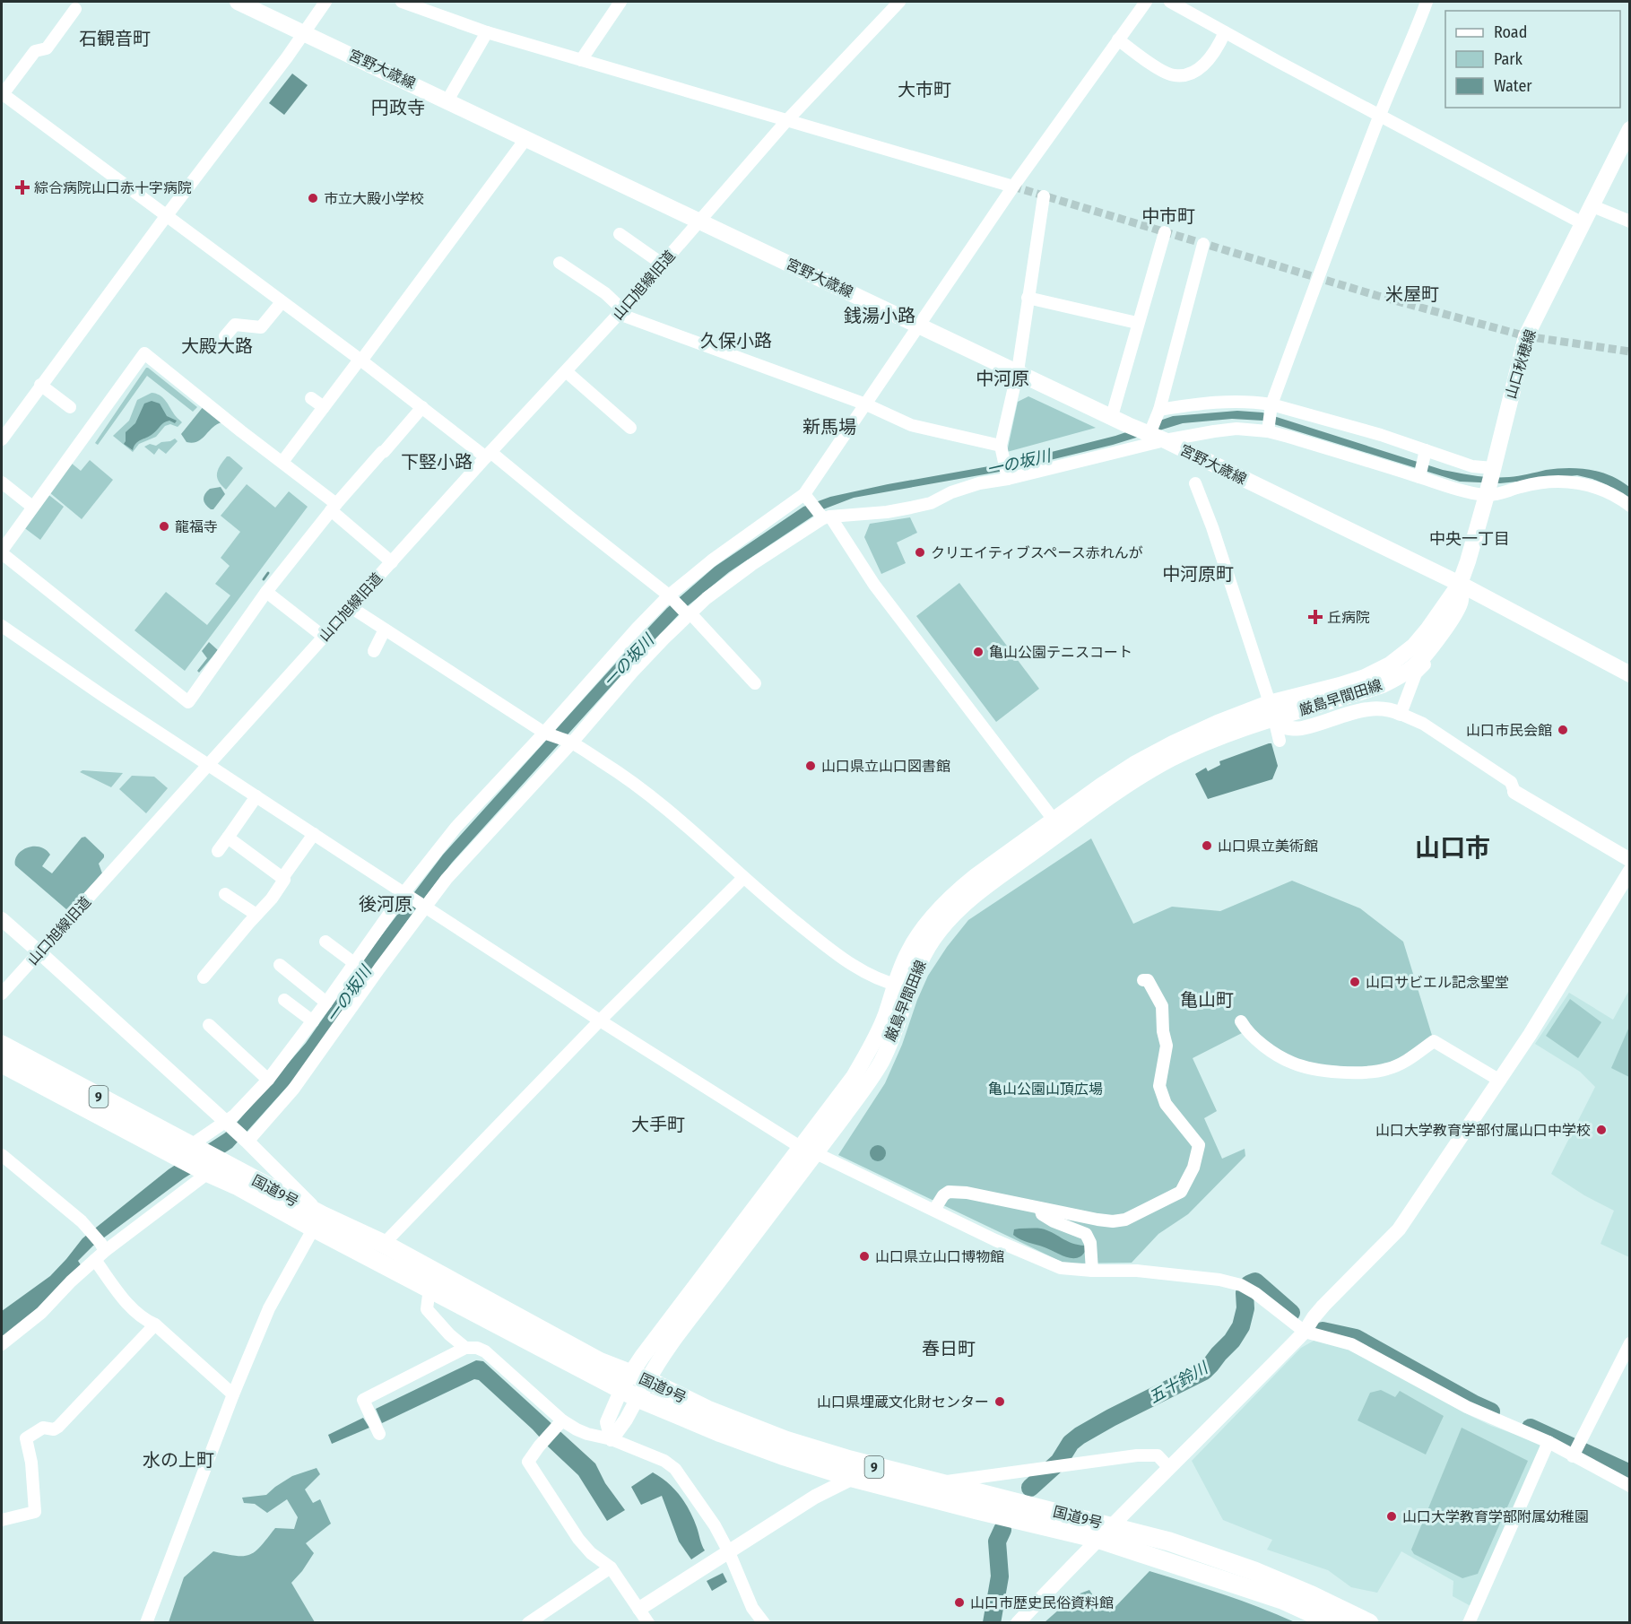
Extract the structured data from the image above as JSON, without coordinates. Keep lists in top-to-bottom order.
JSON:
{
  "streets": {
    "highway": ["9", "国道9号"],
    "main road": ["宮野大歳線", "山口秋穂線", "厳島早間田線"],
    "street": ["山口旭線旧道"]
  },
  "crossings": [
    ["宮野大歳線", "山口旭線旧道"],
    ["宮野大歳線", "山口秋穂線"],
    ["宮野大歳線", "厳島早間田線"],
    ["山口秋穂線", "厳島早間田線"],
    ["厳島早間田線", "国道9号"]
  ],
  "districts": [
    "石観音町",
    "大市町",
    "円政寺",
    "中市町",
    "米屋町",
    "銭湯小路",
    "久保小路",
    "大殿大路",
    "中河原",
    "新馬場",
    "下竪小路",
    "中央一丁目",
    "中河原町",
    "山口市",
    "後河原",
    "亀山町",
    "大手町",
    "春日町",
    "水の上町"
  ],
  "water": ["一の坂川", "五十鈴川"],
  "parks": ["亀山公園山頂広場"],
  "places": {
    "health": ["綜合病院山口赤十字病院", "丘病院"],
    "other": [
      "市立大殿小学校",
      "龍福寺",
      "クリエイティブスペース赤れんが",
      "亀山公園テニスコート",
      "山口市民会館",
      "山口県立山口図書館",
      "山口県立美術館",
      "山口サビエル記念聖堂",
      "山口大学教育学部付属山口中学校",
      "山口県立山口博物館",
      "山口県埋蔵文化財センター",
      "山口大学教育学部附属幼稚園",
      "山口市歴史民俗資料館"
    ]
  },
  "legend": ["Road", "Park", "Water"]
}
